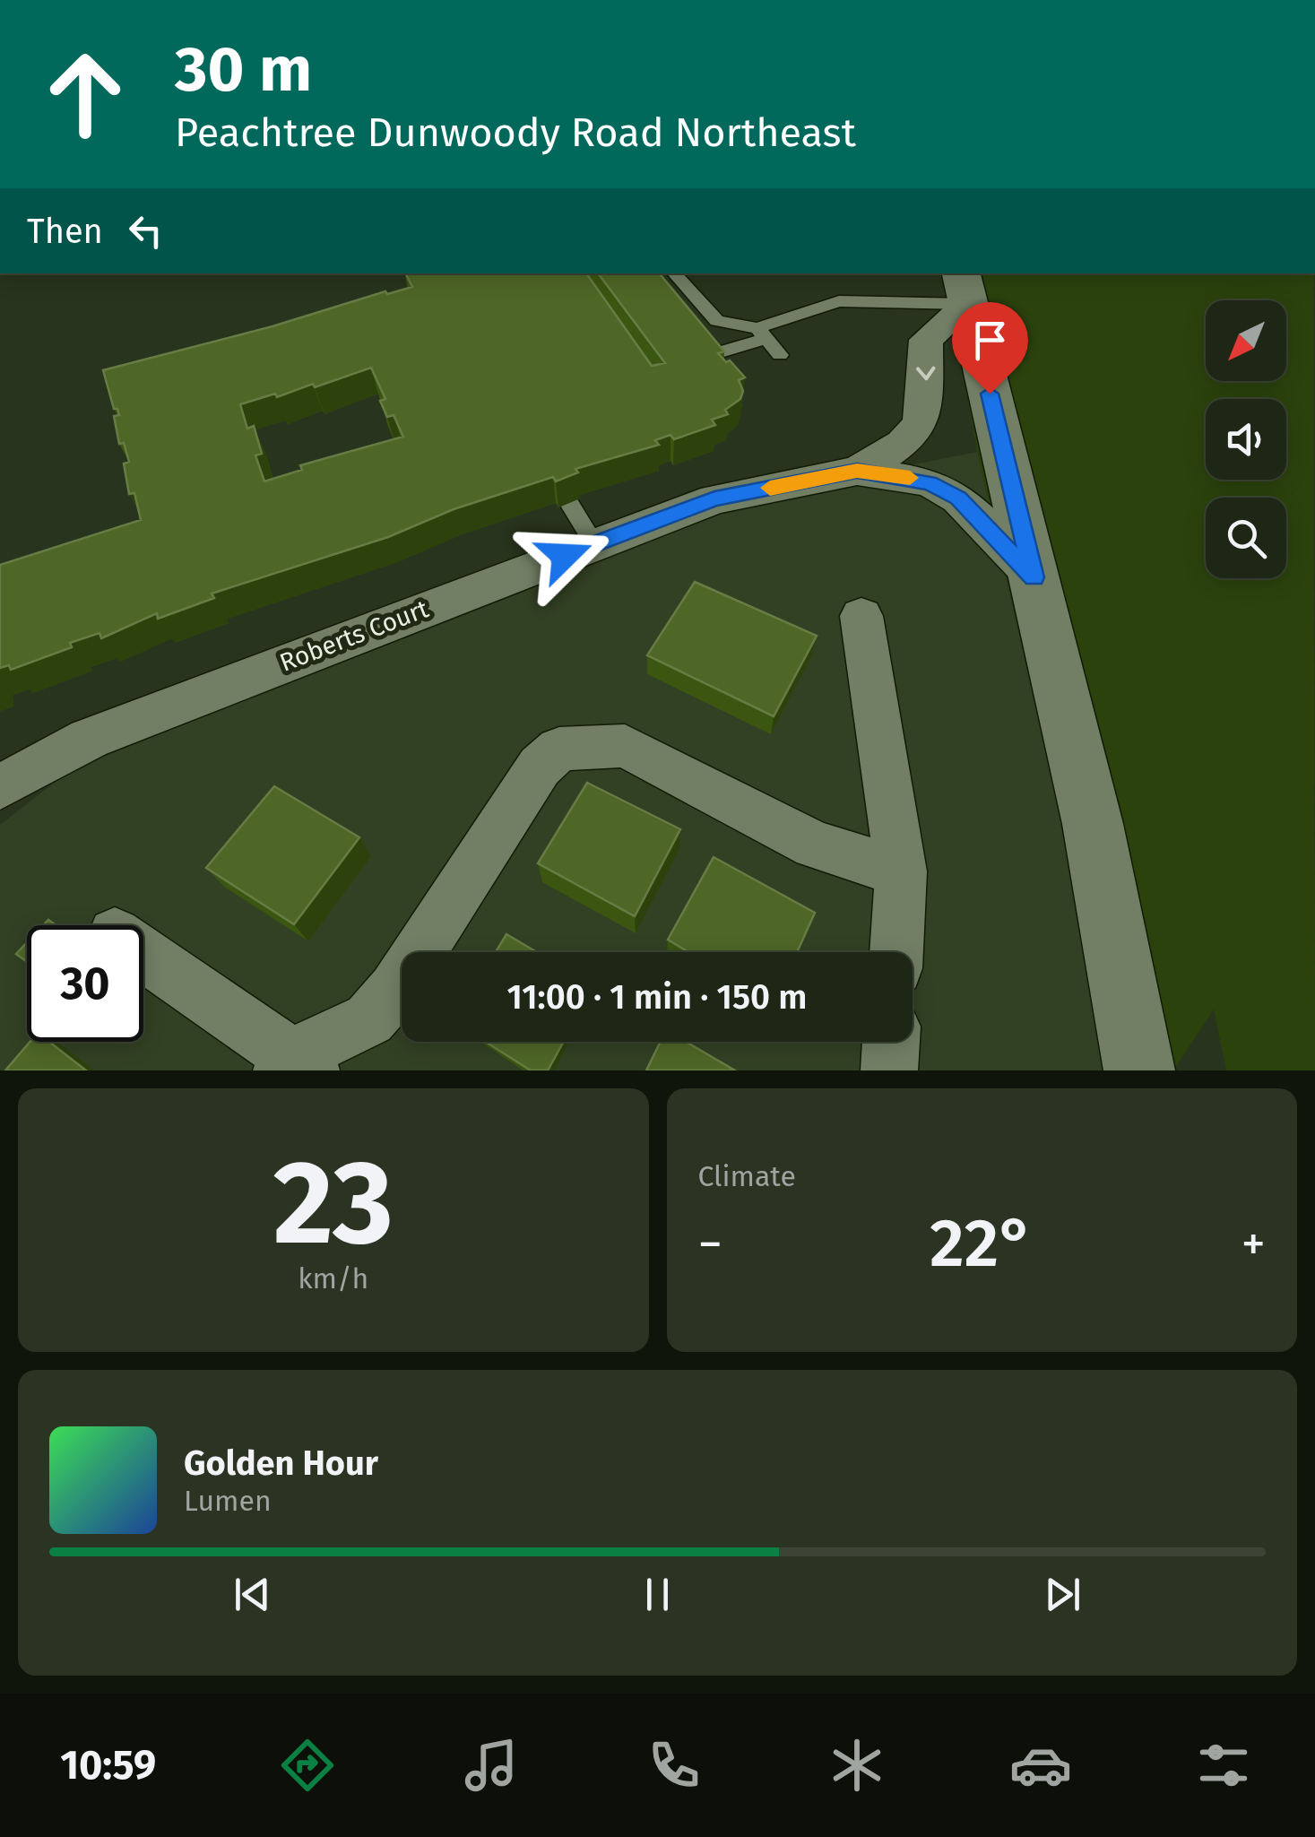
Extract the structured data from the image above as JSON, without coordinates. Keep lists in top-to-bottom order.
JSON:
{
  "streets": {
    "street": ["Roberts Court"]
  },
  "north": "bottom left",
  "page": {
    "turn": ["30 m", "Peachtree Dunwoody Road Northeast"],
    "then": "Then",
    "limit": "30",
    "trip": "11:00 · 1 min · 150 m",
    "tile": [
      ["23", "km/h"],
      "Climate"
    ],
    "heat": ["−", "22°", "+"],
    "song": ["Golden Hour", "Lumen"],
    "tabs": "10:59"
  }
}
